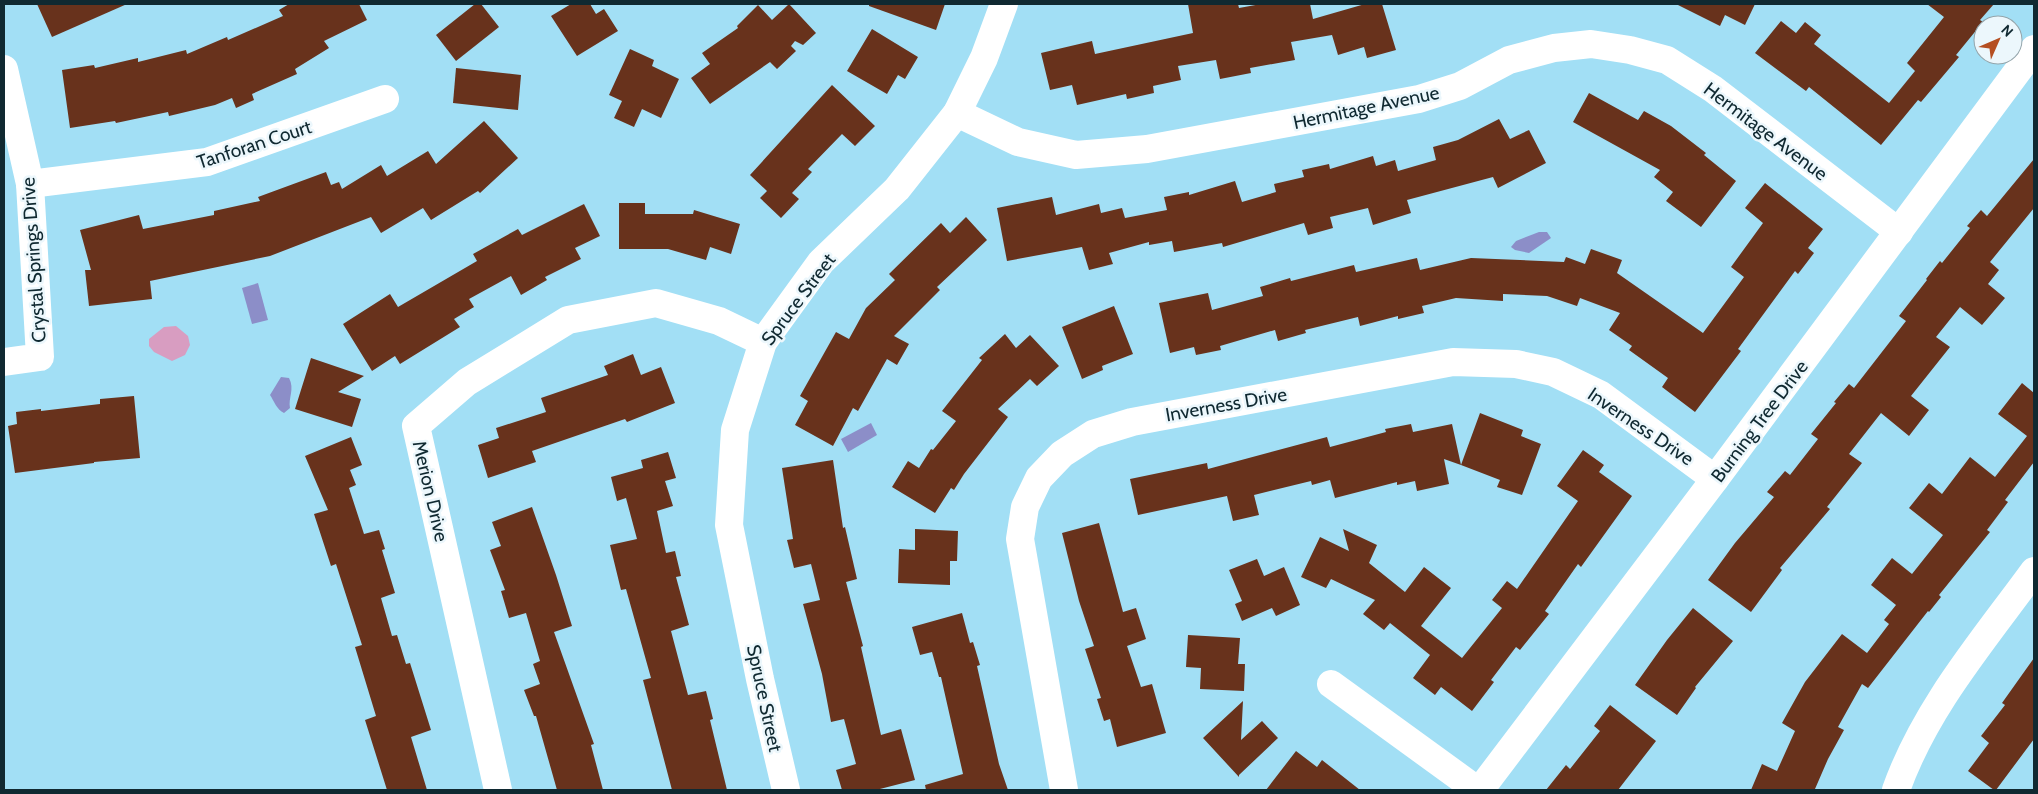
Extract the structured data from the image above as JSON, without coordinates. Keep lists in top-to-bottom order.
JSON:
{
  "streets": {
    "street": [
      "Hermitage Avenue",
      "Tanforan Court",
      "Crystal Springs Drive",
      "Spruce Street",
      "Inverness Drive",
      "Burning Tree Drive",
      "Merion Drive"
    ]
  },
  "crossings": [
    ["Hermitage Avenue", "Spruce Street"],
    ["Hermitage Avenue", "Burning Tree Drive"],
    ["Tanforan Court", "Crystal Springs Drive"],
    ["Spruce Street", "Merion Drive"],
    ["Inverness Drive", "Burning Tree Drive"]
  ],
  "north": "top right"
}
